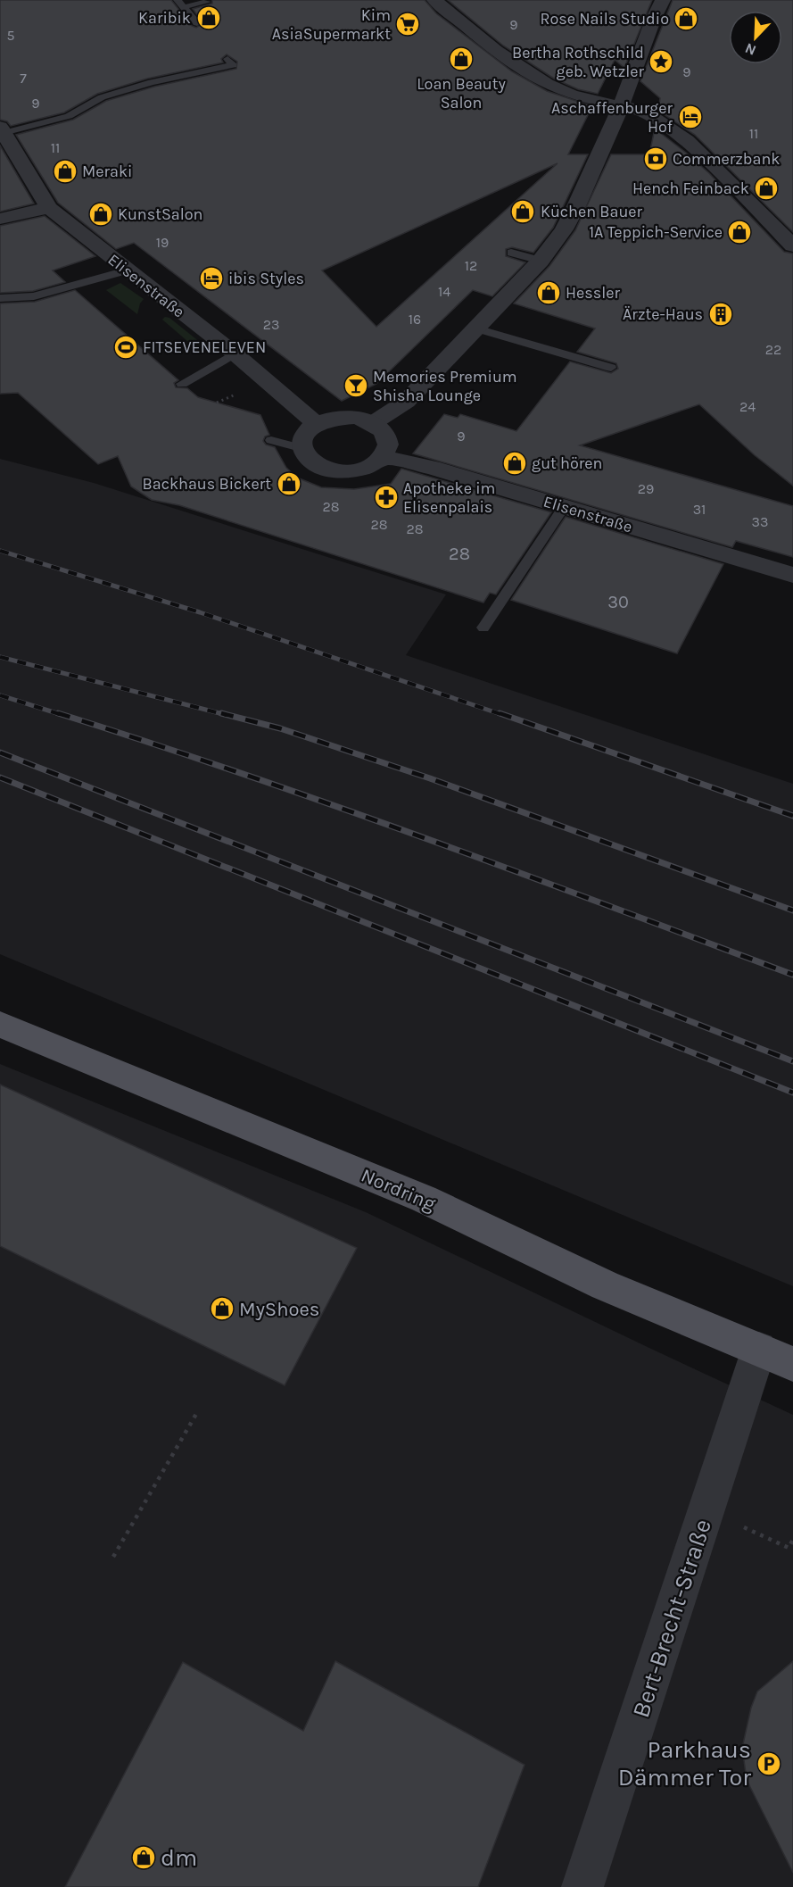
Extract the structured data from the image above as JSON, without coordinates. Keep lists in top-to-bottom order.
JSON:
{
  "streets": {
    "main road": ["Nordring"],
    "street": ["Elisenstraße", "Bert-Brecht-Straße"]
  },
  "crossings": [
    ["Nordring", "Bert-Brecht-Straße"]
  ],
  "places": {
    "shop": [
      "Karibik",
      "Rose Nails Studio",
      "Loan Beauty Salon",
      "Meraki",
      "Hench Feinback",
      "Küchen Bauer",
      "KunstSalon",
      "1A Teppich-Service",
      "Hessler",
      "gut hören",
      "Backhaus Bickert",
      "MyShoes",
      "dm"
    ],
    "supermarket": ["Kim AsiaSupermarkt"],
    "place": ["Bertha Rothschild geb. Wetzler"],
    "hotel": ["Aschaffenburger Hof", "ibis Styles"],
    "bank": ["Commerzbank"],
    "building": ["Ärzte-Haus"],
    "sports": ["FITSEVENELEVEN"],
    "bar": ["Memories Premium Shisha Lounge"],
    "pharmacy": ["Apotheke im Elisenpalais"],
    "parking": ["Parkhaus Dämmer Tor"]
  },
  "house_numbers": [
    "9",
    "5",
    "9",
    "7",
    "9",
    "11",
    "11",
    "19",
    "12",
    "14",
    "16",
    "23",
    "22",
    "24",
    "9",
    "29",
    "28",
    "31",
    "33",
    "28",
    "28",
    "28",
    "30"
  ],
  "north": "bottom left"
}
